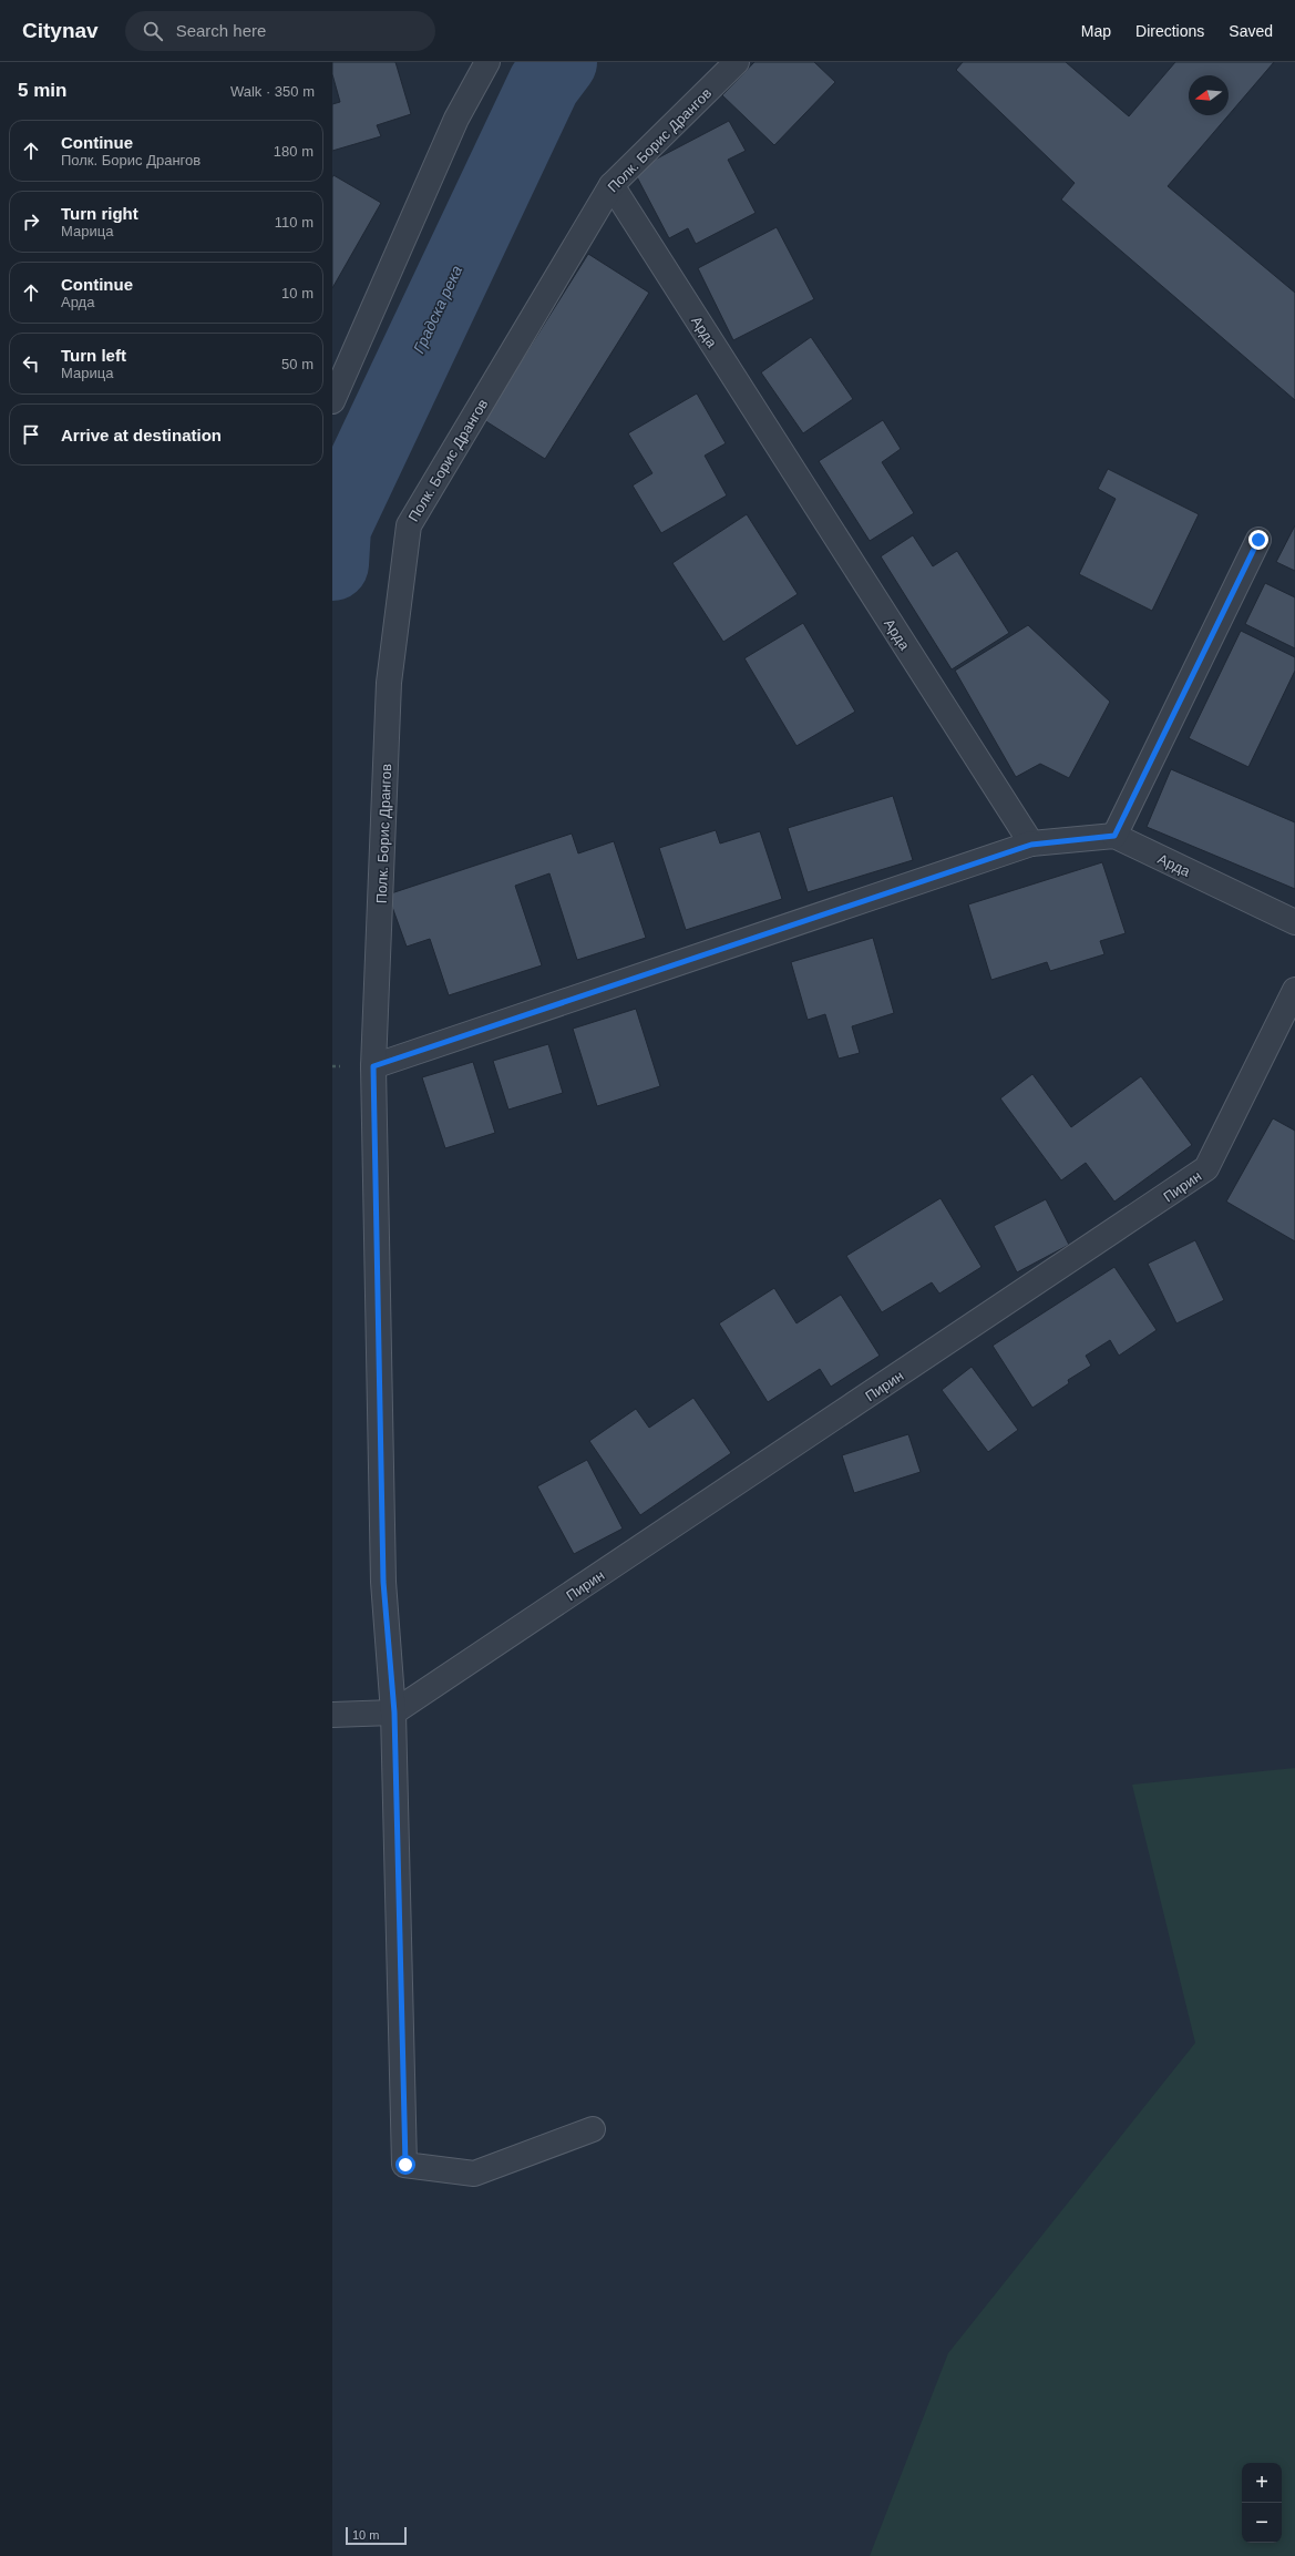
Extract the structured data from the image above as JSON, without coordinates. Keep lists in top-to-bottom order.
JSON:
{
  "streets": {
    "street": ["Полк. Борис Дрангов", "Арда", "Пирин"]
  },
  "crossings": [
    ["Полк. Борис Дрангов", "Арда"],
    ["Полк. Борис Дрангов", "Пирин"]
  ],
  "water": ["Градска река"],
  "scale_bar": "10 m",
  "north": "left",
  "page": {
    "header": "Citynav",
    "search": "Search here",
    "nav": ["Map", "Directions", "Saved"],
    "heading": ["5 min", "Walk · 350 m"],
    "list": [
      ["Continue", "Полк. Борис Дрангов", "180 m"],
      ["Turn right", "Марица", "110 m"],
      ["Continue", "Арда", "10 m"],
      ["Turn left", "Марица", "50 m"],
      "Arrive at destination"
    ],
    "map_buttons": ["+", "−"],
    "scale": "10 m"
  }
}
